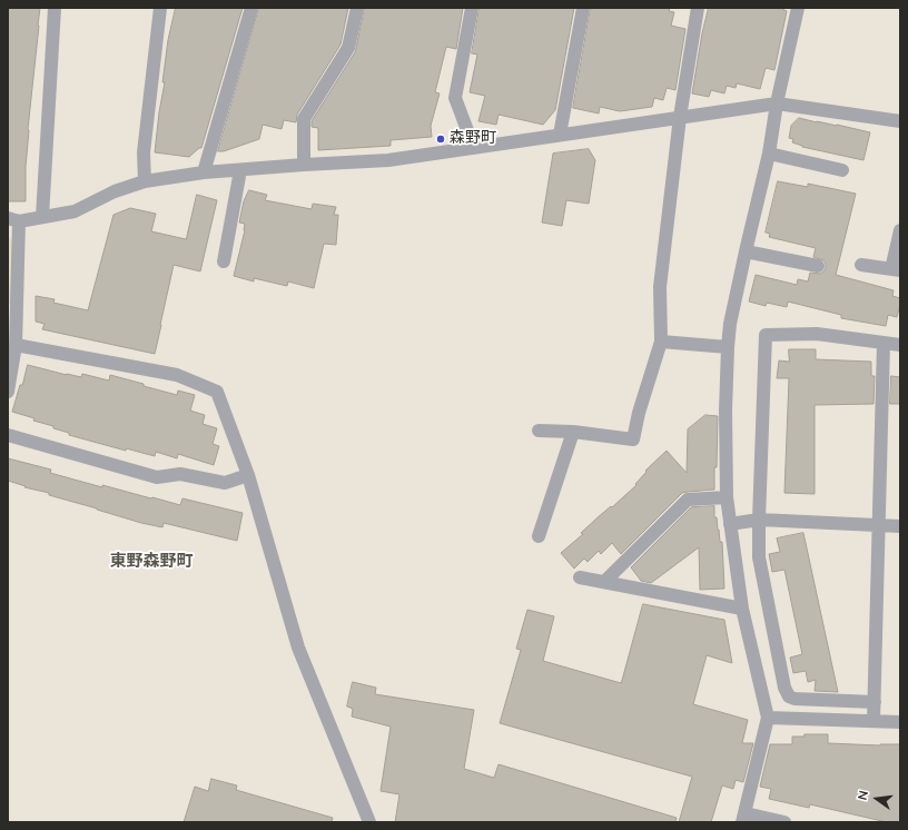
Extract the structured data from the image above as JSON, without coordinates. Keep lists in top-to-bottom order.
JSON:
{
  "districts": ["東野森野町"],
  "places": ["森野町"],
  "north": "left"
}
